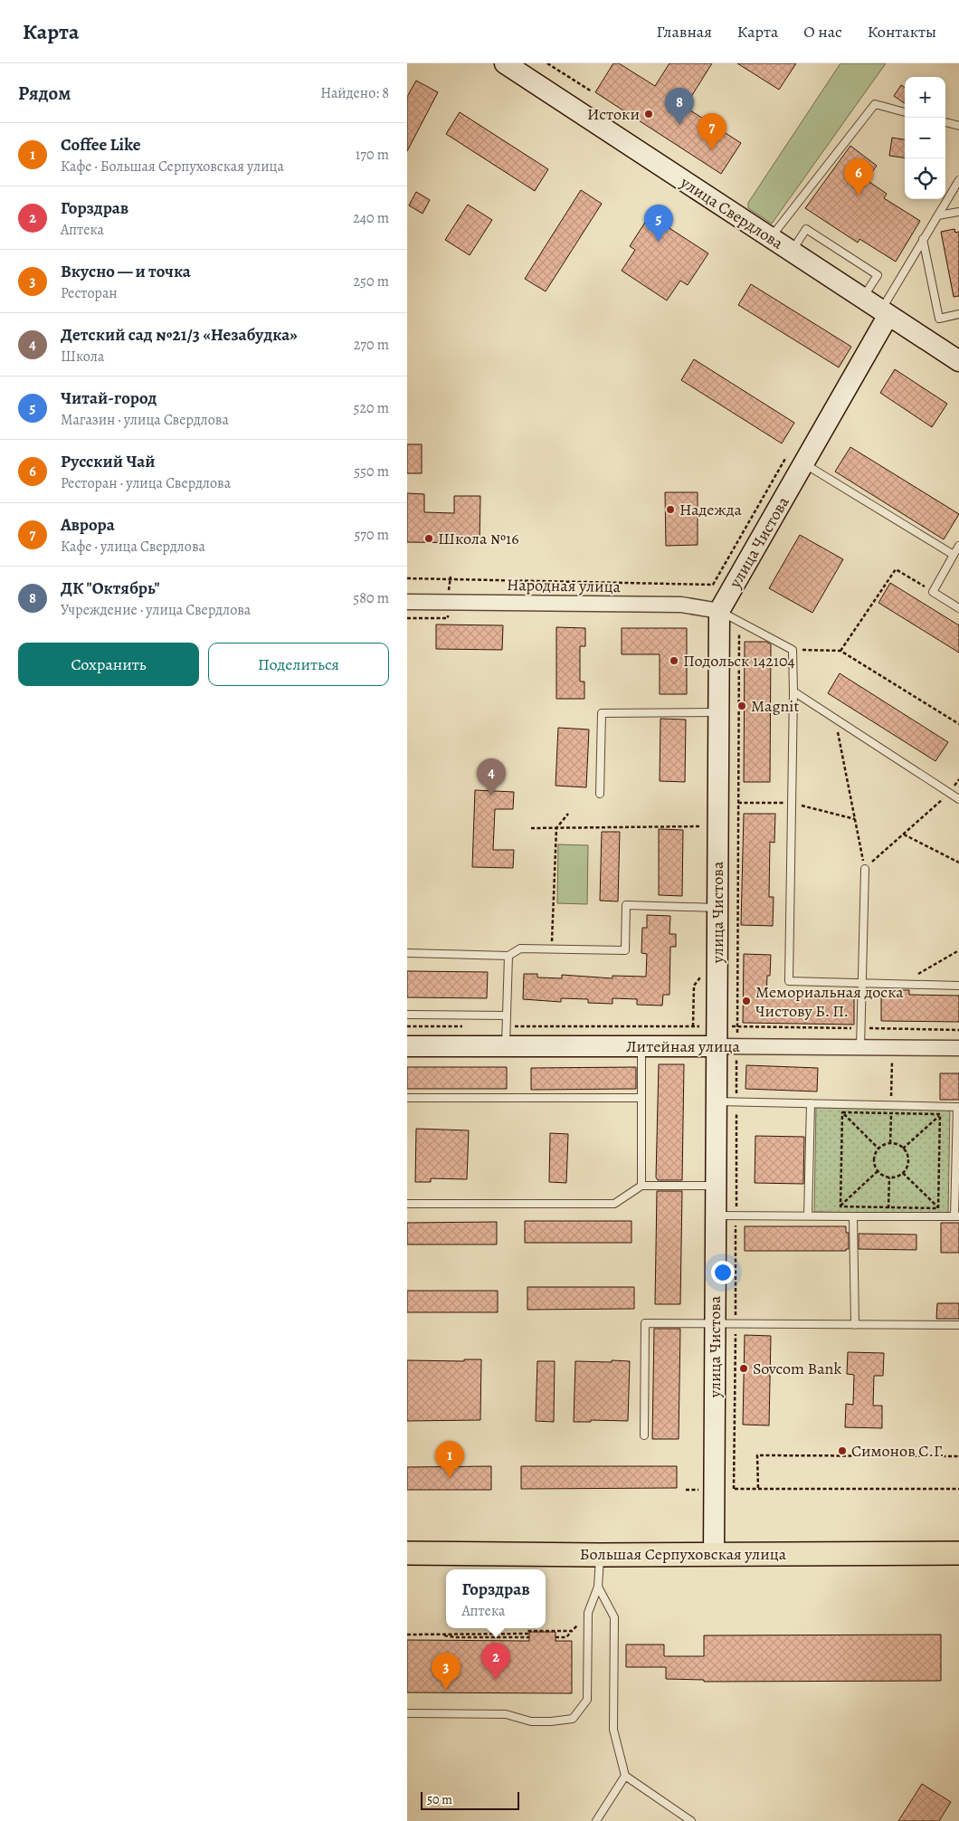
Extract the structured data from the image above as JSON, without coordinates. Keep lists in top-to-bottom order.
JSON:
{
  "streets": {
    "main road": ["Большая Серпуховская улица"],
    "street": [
      "улица Свердлова",
      "улица Чистова",
      "Народная улица",
      "Литейная улица"
    ]
  },
  "crossings": [
    ["улица Свердлова", "улица Чистова"],
    ["улица Чистова", "Народная улица"],
    ["улица Чистова", "Литейная улица"],
    ["улица Чистова", "Большая Серпуховская улица"]
  ],
  "places": [
    "Истоки",
    "Надежда",
    "Школа №16",
    "Подольск 142104",
    "Magnit",
    "Мемориальная доска Чистову Б. П.",
    "Sovcom Bank",
    "Симонов С.Г."
  ],
  "scale_bar": "50 m",
  "page": {
    "header": "Карта",
    "nav": [
      "Главная",
      "Карта",
      "О нас",
      "Контакты"
    ],
    "heading": ["Рядом", "Найдено: 8"],
    "map_buttons": ["+", "−"],
    "pins": [
      "8",
      "7",
      "6",
      "5",
      "4",
      "1",
      "2",
      "3"
    ],
    "list": [
      {
        "mark": "1",
        "name": "Coffee Like",
        "note": "Кафе · Большая Серпуховская улица",
        "value": "170 m"
      },
      {
        "mark": "2",
        "name": "Горздрав",
        "note": "Аптека",
        "value": "240 m"
      },
      {
        "mark": "3",
        "name": "Вкусно — и точка",
        "note": "Ресторан",
        "value": "250 m"
      },
      {
        "mark": "4",
        "name": "Детский сад №21/3 «Незабудка»",
        "note": "Школа",
        "value": "270 m"
      },
      {
        "mark": "5",
        "name": "Читай-город",
        "note": "Магазин · улица Свердлова",
        "value": "520 m"
      },
      {
        "mark": "6",
        "name": "Русский Чай",
        "note": "Ресторан · улица Свердлова",
        "value": "550 m"
      },
      {
        "mark": "7",
        "name": "Аврора",
        "note": "Кафе · улица Свердлова",
        "value": "570 m"
      },
      {
        "mark": "8",
        "name": "ДК \"Октябрь\"",
        "note": "Учреждение · улица Свердлова",
        "value": "580 m"
      }
    ],
    "buttons": ["Сохранить", "Поделиться"],
    "popup": ["Горздрав", "Аптека"],
    "scale": "50 m"
  }
}
